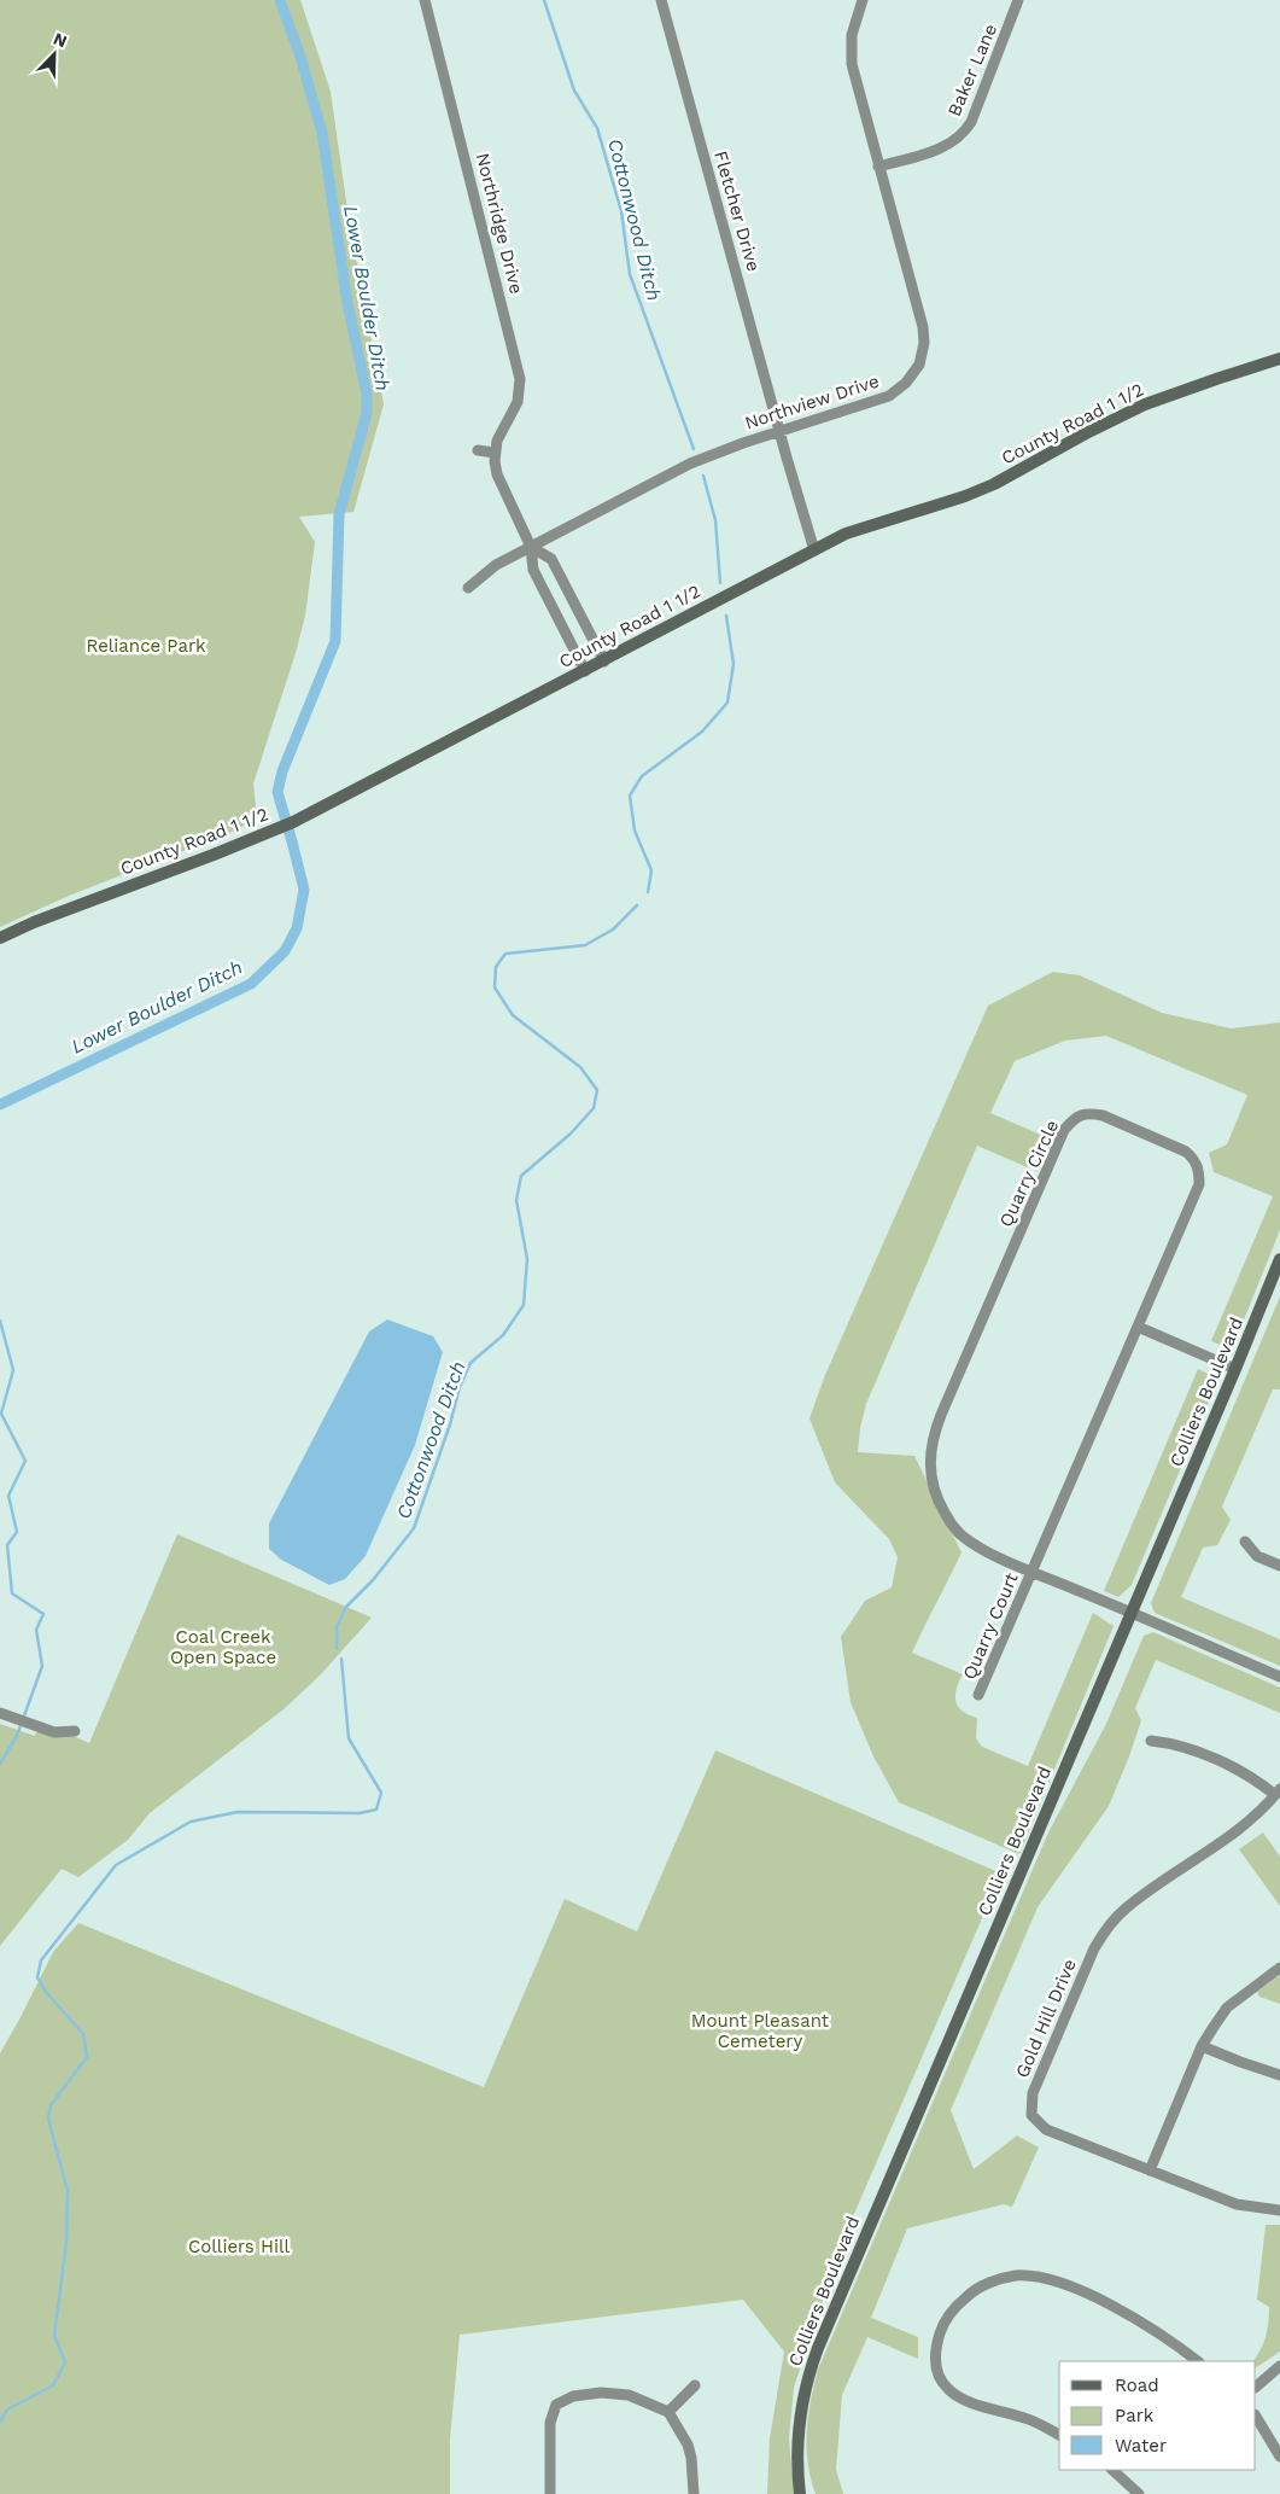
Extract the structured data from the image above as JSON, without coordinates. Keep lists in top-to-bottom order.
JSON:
{
  "streets": {
    "street": [
      "Baker Lane",
      "Fletcher Drive",
      "Northridge Drive",
      "Northview Drive",
      "County Road 1 1/2",
      "Quarry Circle",
      "Colliers Boulevard",
      "Quarry Court",
      "Gold Hill Drive"
    ]
  },
  "crossings": [
    ["Baker Lane", "Northview Drive"],
    ["Fletcher Drive", "Northview Drive"],
    ["Fletcher Drive", "County Road 1 1/2"],
    ["Quarry Circle", "Colliers Boulevard"],
    ["Quarry Circle", "Quarry Court"]
  ],
  "water": ["Cottonwood Ditch", "Lower Boulder Ditch"],
  "parks": [
    "Reliance Park",
    "Coal Creek Open Space",
    "Mount Pleasant Cemetery",
    "Colliers Hill"
  ],
  "legend": ["Road", "Park", "Water"],
  "north": "top right"
}
